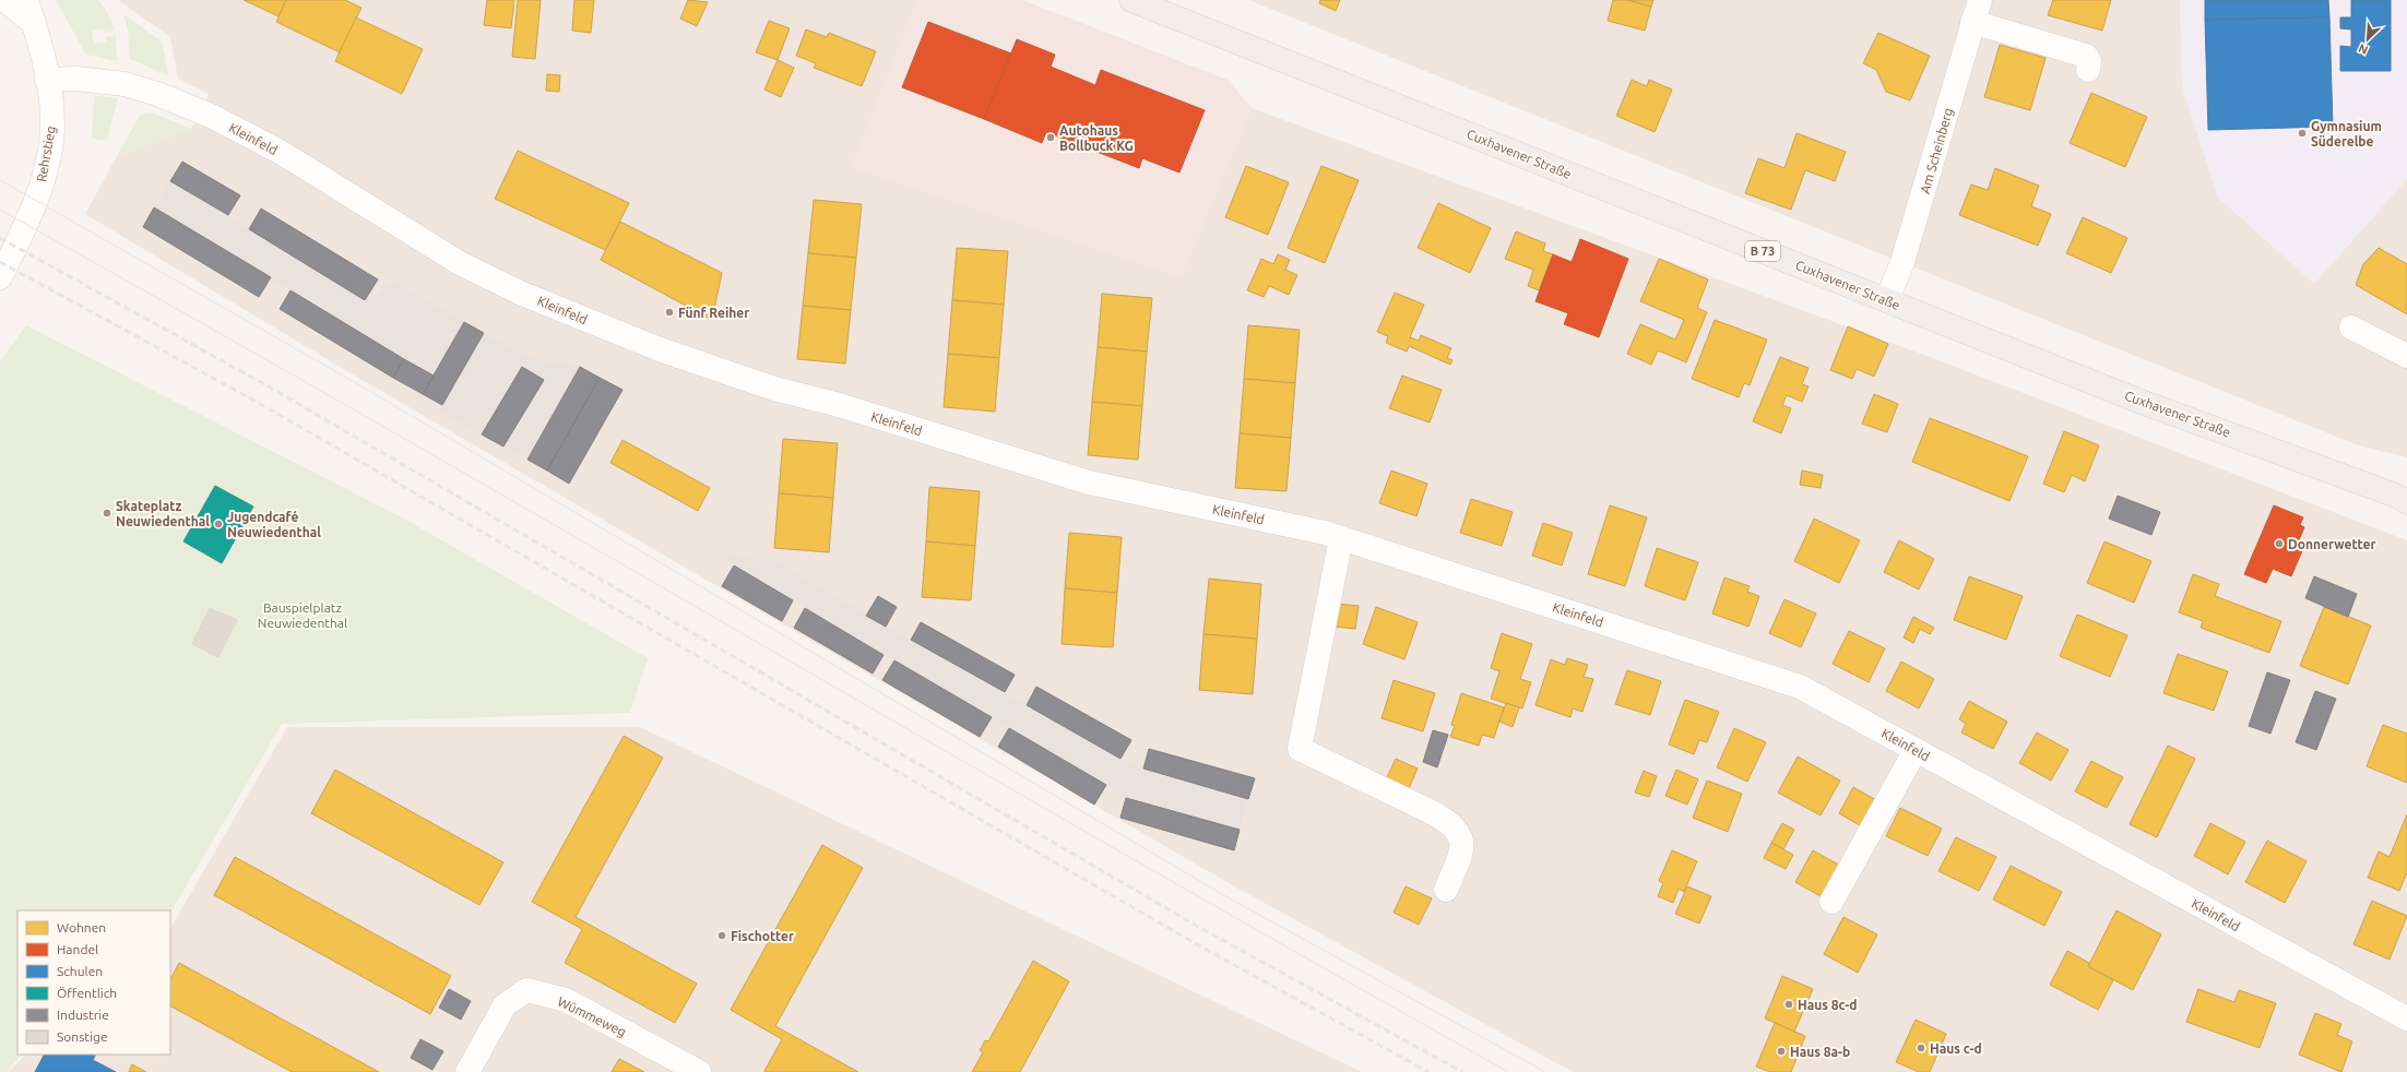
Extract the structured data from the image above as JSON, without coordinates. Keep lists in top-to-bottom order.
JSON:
{
  "streets": {
    "main road": ["Cuxhavener Straße", "B 73"],
    "street": [
      "Kleinfeld",
      "Am Scheinberg",
      "Rehrstieg",
      "Wümmeweg"
    ]
  },
  "crossings": [
    ["Kleinfeld", "Rehrstieg"],
    ["Am Scheinberg", "Cuxhavener Straße"]
  ],
  "parks": ["Bauspielplatz Neuwiedenthal"],
  "places": [
    "Gymnasium Süderelbe",
    "Autohaus Bollbuck KG",
    "Fünf Reiher",
    "Skateplatz Neuwiedenthal",
    "Jugendcafé Neuwiedenthal",
    "Donnerwetter",
    "Fischotter",
    "Haus 8c-d",
    "Haus c-d",
    "Haus 8a-b"
  ],
  "legend": [
    "Wohnen",
    "Handel",
    "Schulen",
    "Öffentlich",
    "Industrie",
    "Sonstige"
  ],
  "north": "bottom left"
}
